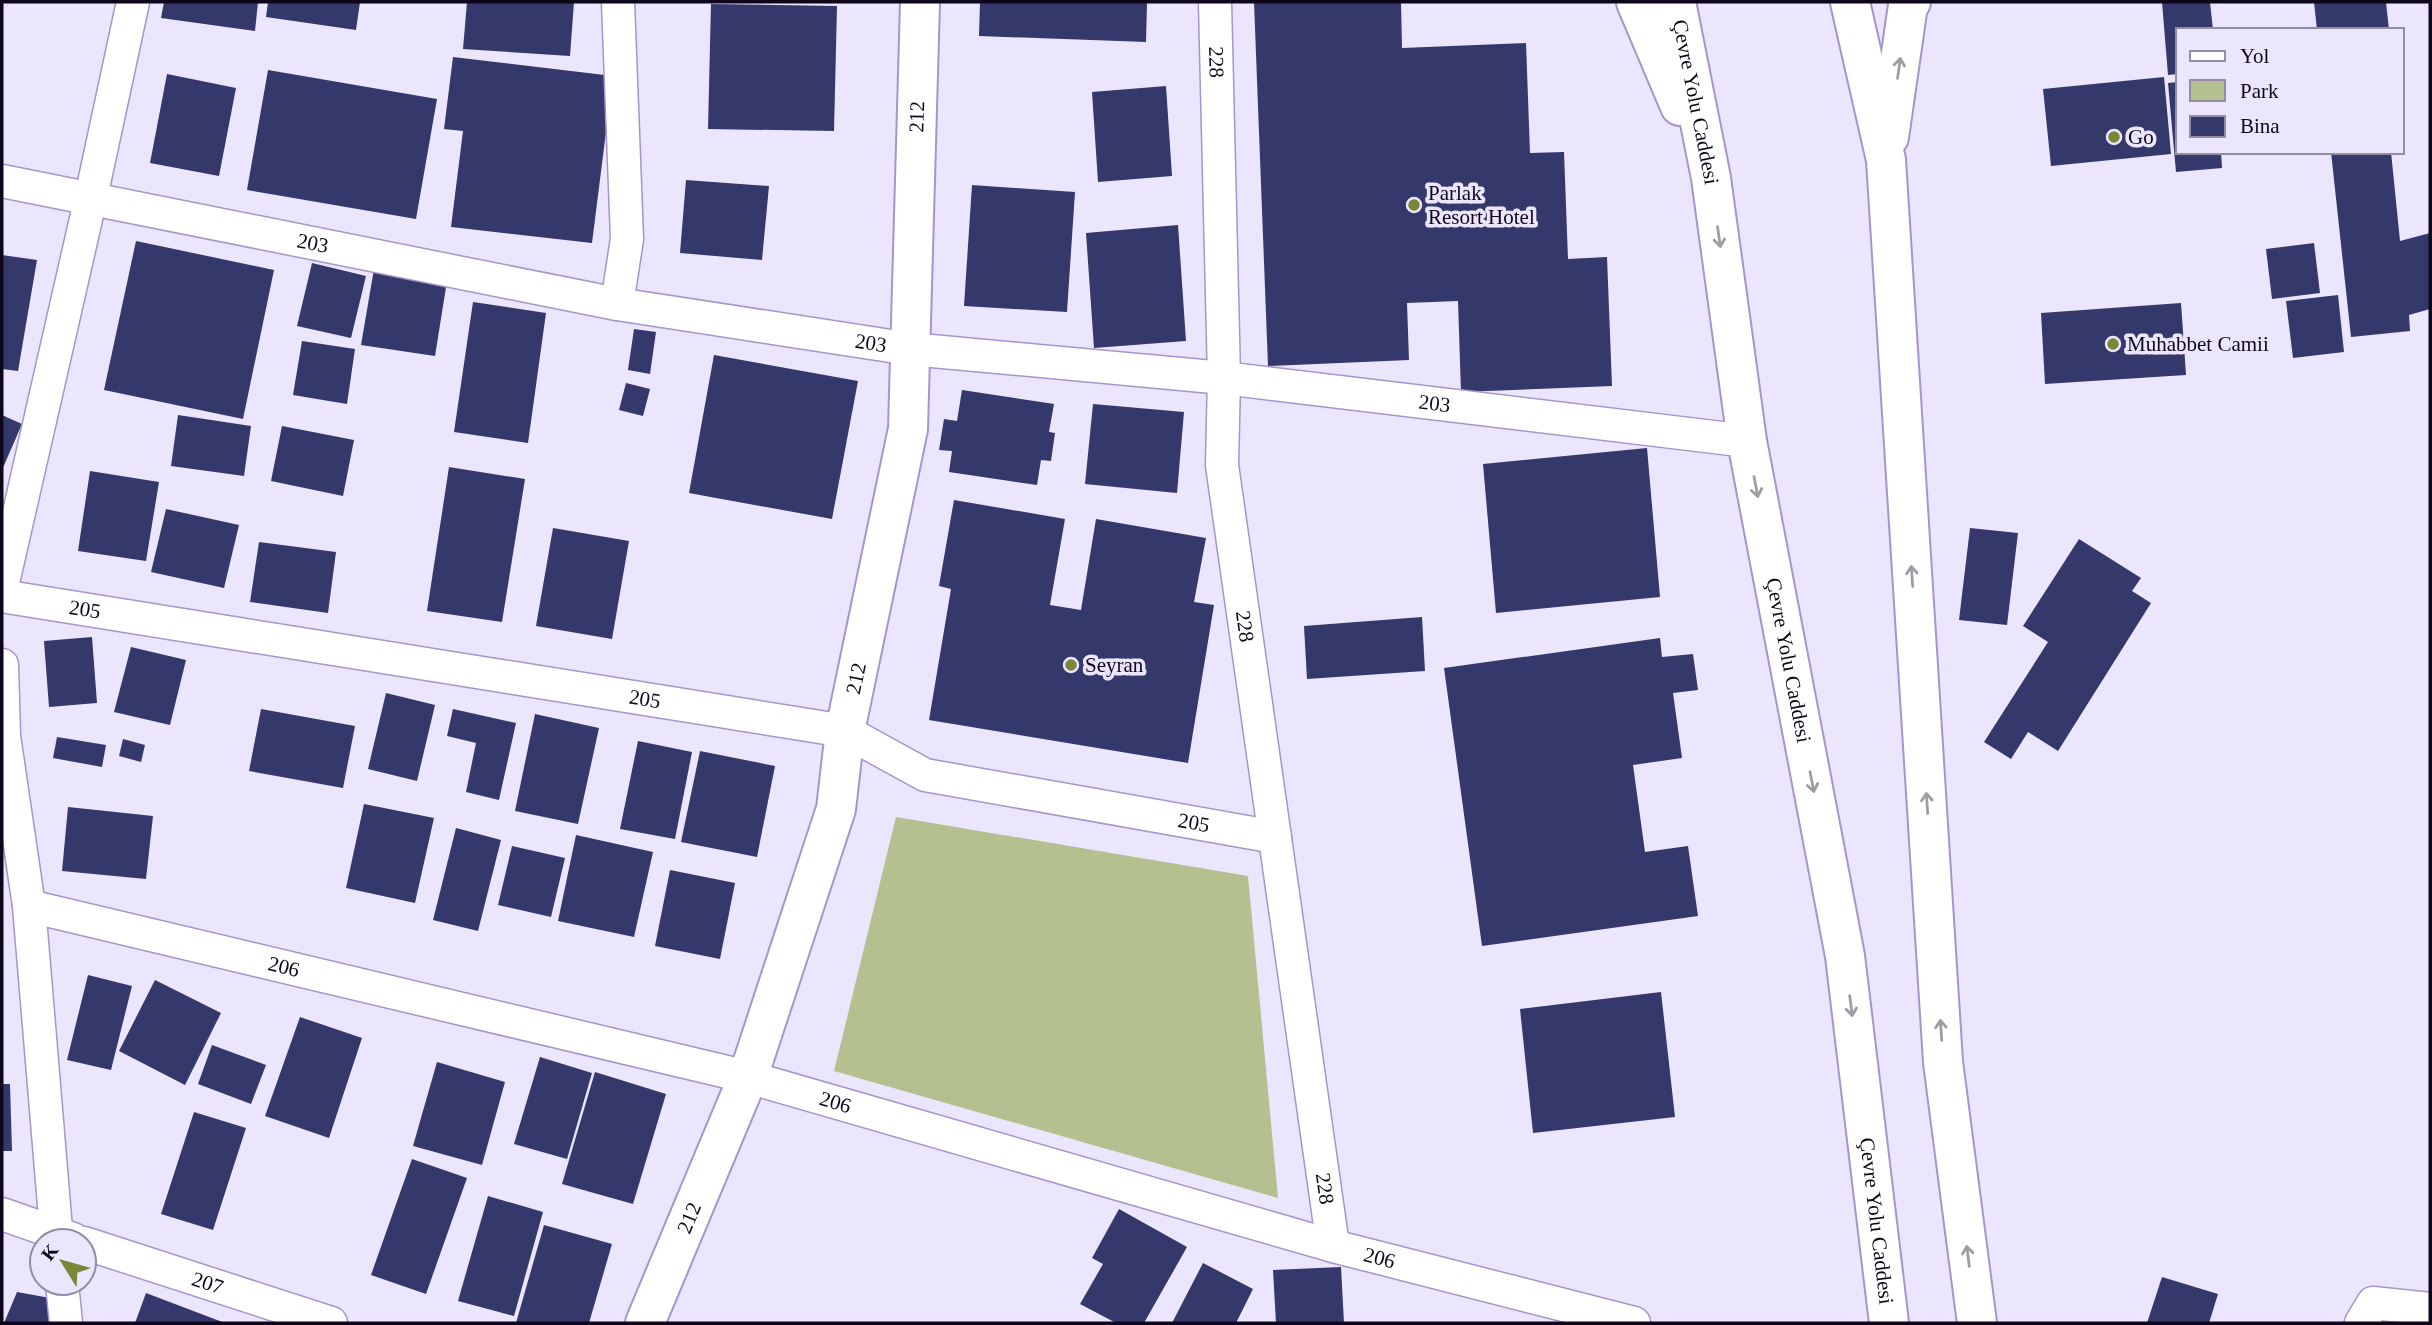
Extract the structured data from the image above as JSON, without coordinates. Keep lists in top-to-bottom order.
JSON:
{
  "streets": {
    "main road": ["Çevre Yolu Caddesi", "212"],
    "street": [
      "228",
      "203",
      "205",
      "206",
      "207"
    ]
  },
  "crossings": [
    ["228", "203"],
    ["228", "205"],
    ["228", "206"],
    ["Çevre Yolu Caddesi", "203"],
    ["212", "203"],
    ["212", "205"],
    ["212", "206"]
  ],
  "places": [
    "Go",
    "Parlak Resort Hotel",
    "Muhabbet Camii",
    "Seyran"
  ],
  "legend": ["Yol", "Park", "Bina"],
  "north": "top left"
}
